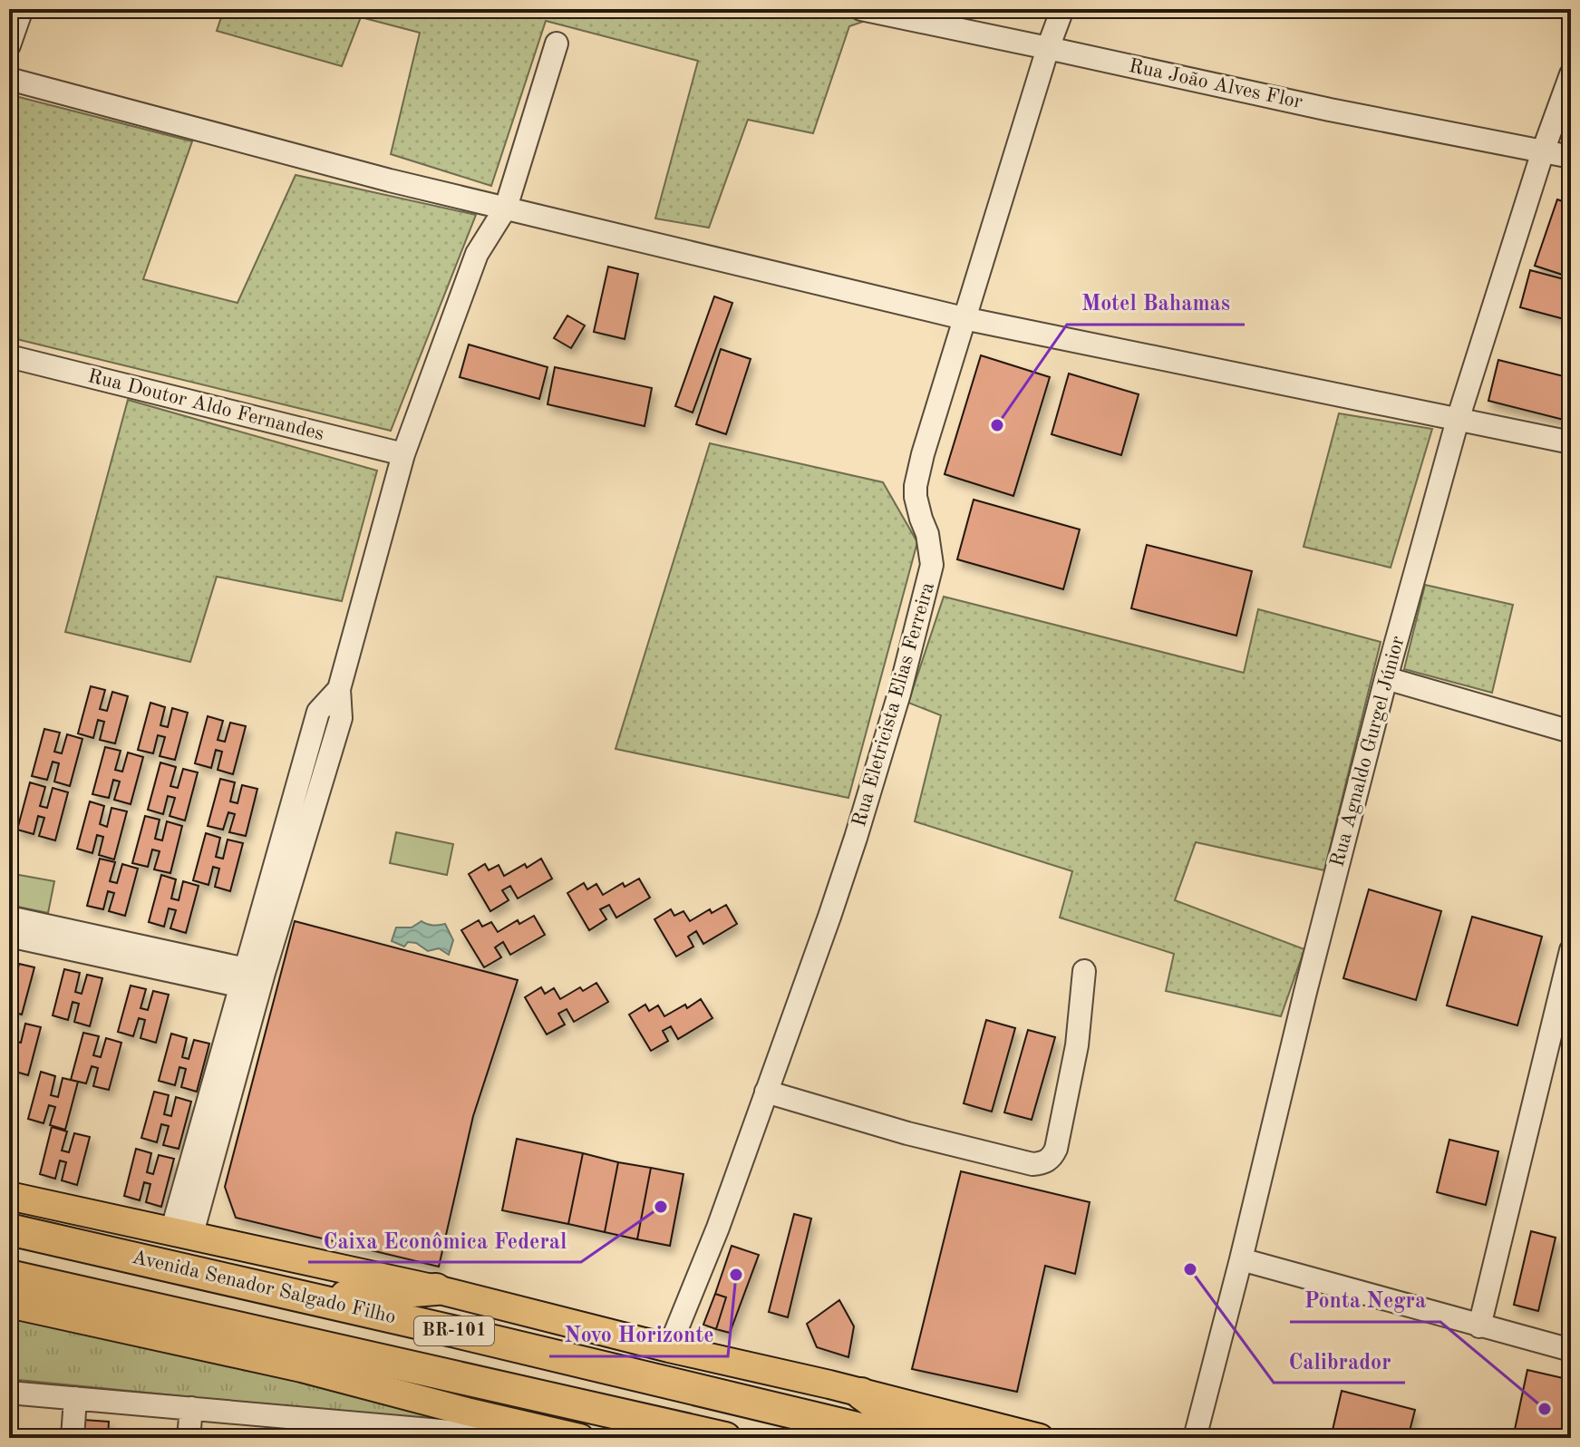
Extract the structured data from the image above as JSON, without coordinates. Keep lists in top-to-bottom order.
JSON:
{
  "streets": {
    "highway": ["Avenida Senador Salgado Filho", "BR-101"],
    "street": [
      "Rua João Alves Flor",
      "Rua Doutor Aldo Fernandes",
      "Rua Eletricista Elias Ferreira",
      "Rua Agnaldo Gurgel Júnior"
    ]
  },
  "crossings": [
    ["Rua João Alves Flor", "Rua Eletricista Elias Ferreira"],
    ["Rua João Alves Flor", "Rua Agnaldo Gurgel Júnior"],
    ["Rua Eletricista Elias Ferreira", "Avenida Senador Salgado Filho"]
  ],
  "places": [
    "Motel Bahamas",
    "Caixa Econômica Federal",
    "Calibrador",
    "Novo Horizonte",
    "Ponta Negra"
  ]
}
